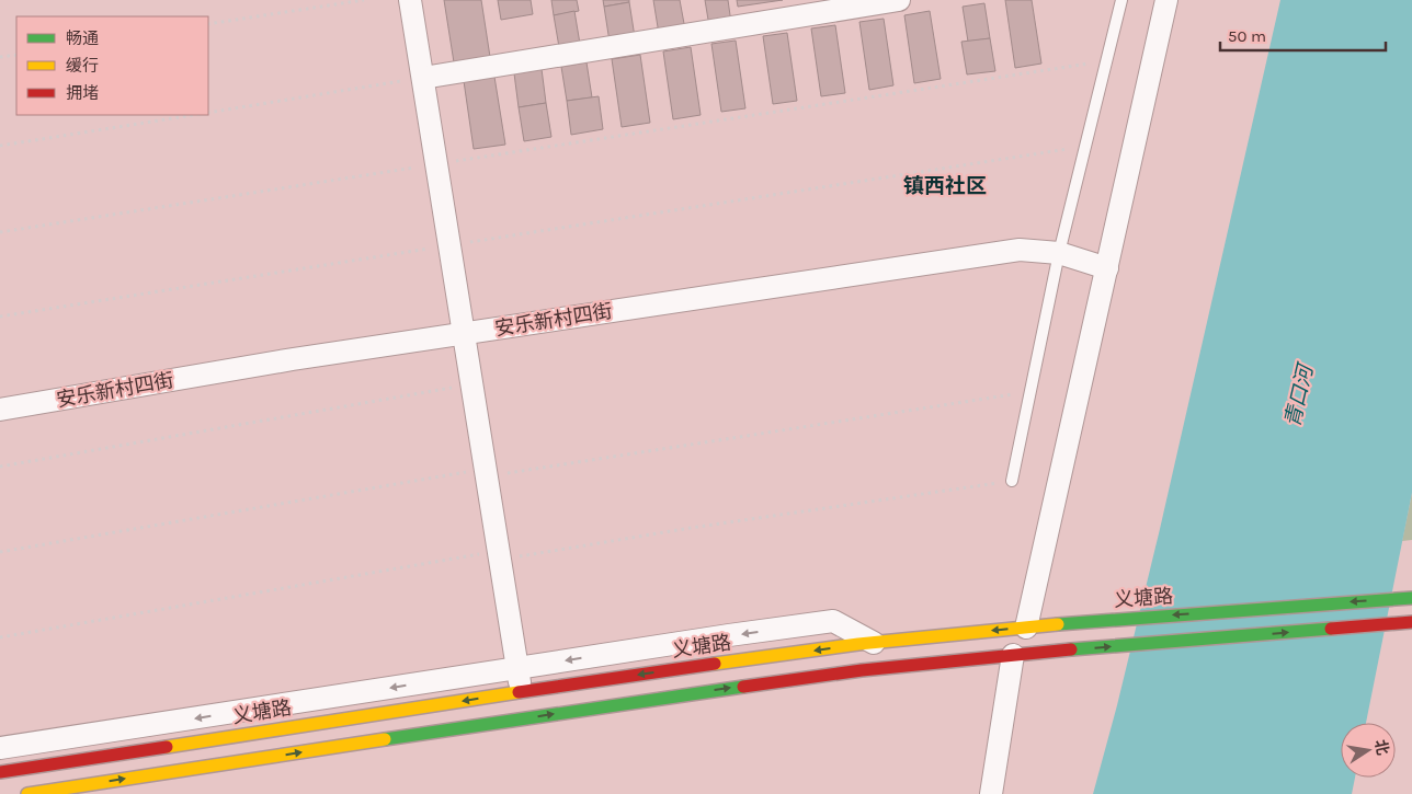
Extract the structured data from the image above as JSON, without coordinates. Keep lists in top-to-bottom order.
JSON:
{
  "streets": {
    "main road": ["义塘路"],
    "street": ["安乐新村四街"]
  },
  "districts": ["镇西社区"],
  "water": ["青口河"],
  "legend": ["畅通", "缓行", "拥堵"],
  "scale_bar": "50 m",
  "north": "right"
}
